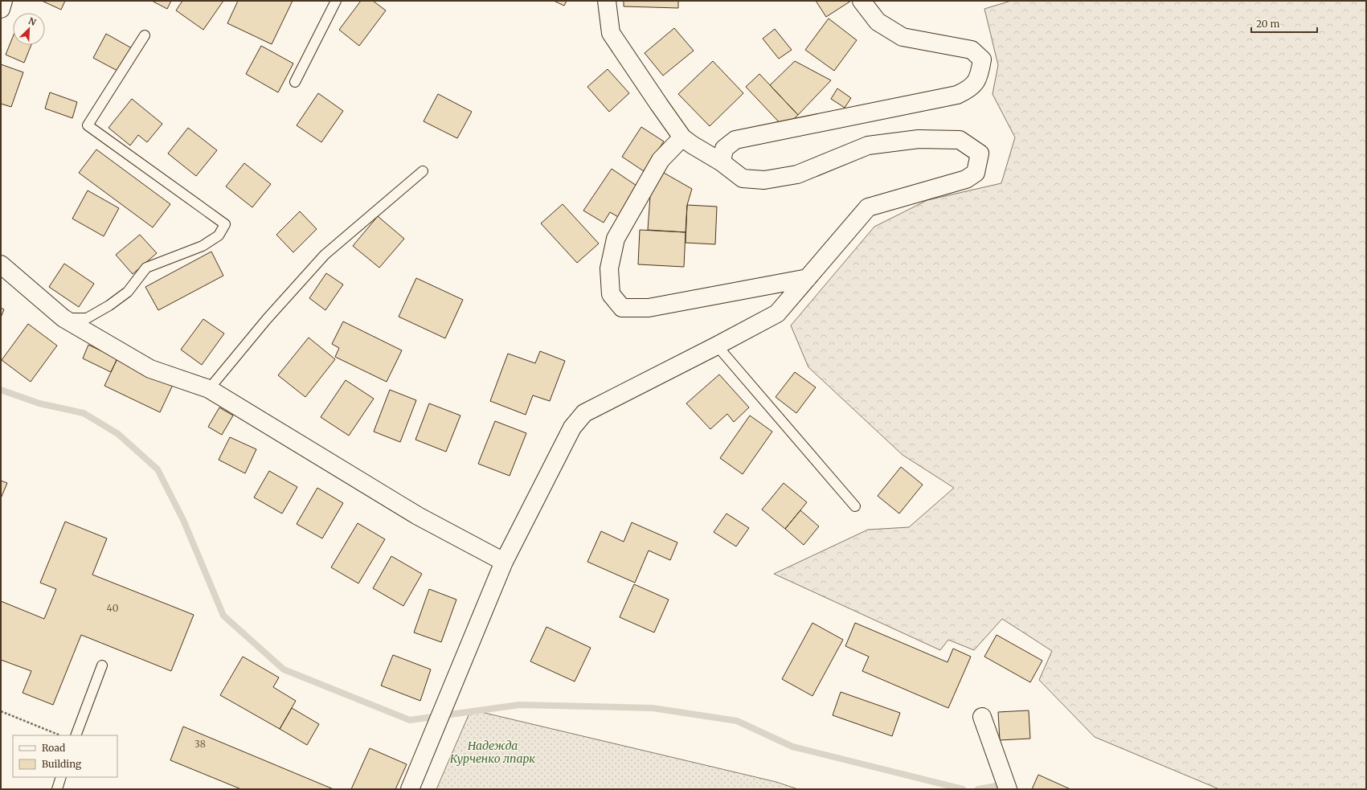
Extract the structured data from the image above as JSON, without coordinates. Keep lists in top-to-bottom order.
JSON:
{
  "parks": ["Надежда Курченко лпарк"],
  "house_numbers": ["40", "38"],
  "legend": ["Road", "Building"],
  "scale_bar": "20 m",
  "north": "top right"
}
